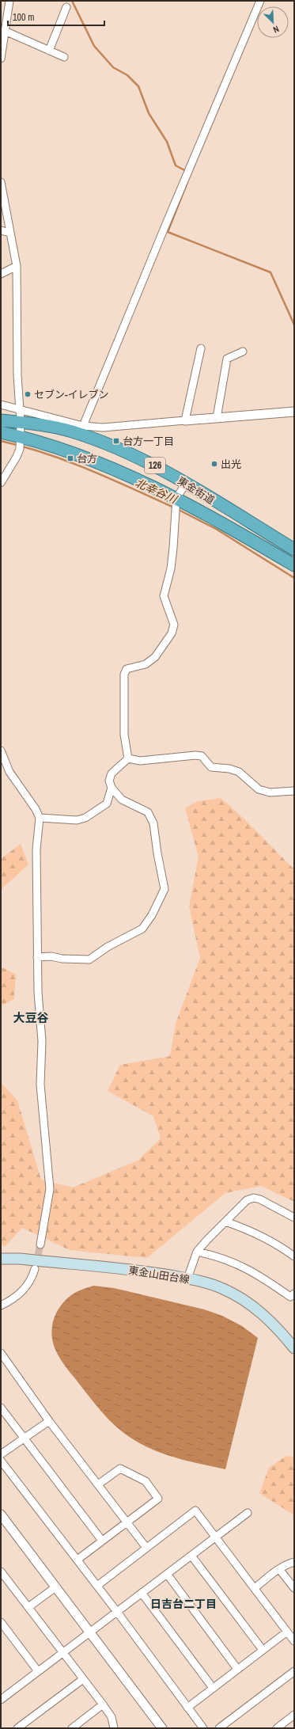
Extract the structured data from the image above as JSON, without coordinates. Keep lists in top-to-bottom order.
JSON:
{
  "streets": {
    "highway": ["126", "東金街道"],
    "main road": ["東金山田台線"]
  },
  "districts": ["大豆谷", "日吉台二丁目"],
  "water": ["北幸谷川"],
  "places": {
    "other": ["セブン-イレブン", "出光"],
    "transit": ["台方一丁目", "台方"]
  },
  "scale_bar": "100 m",
  "north": "bottom right"
}
